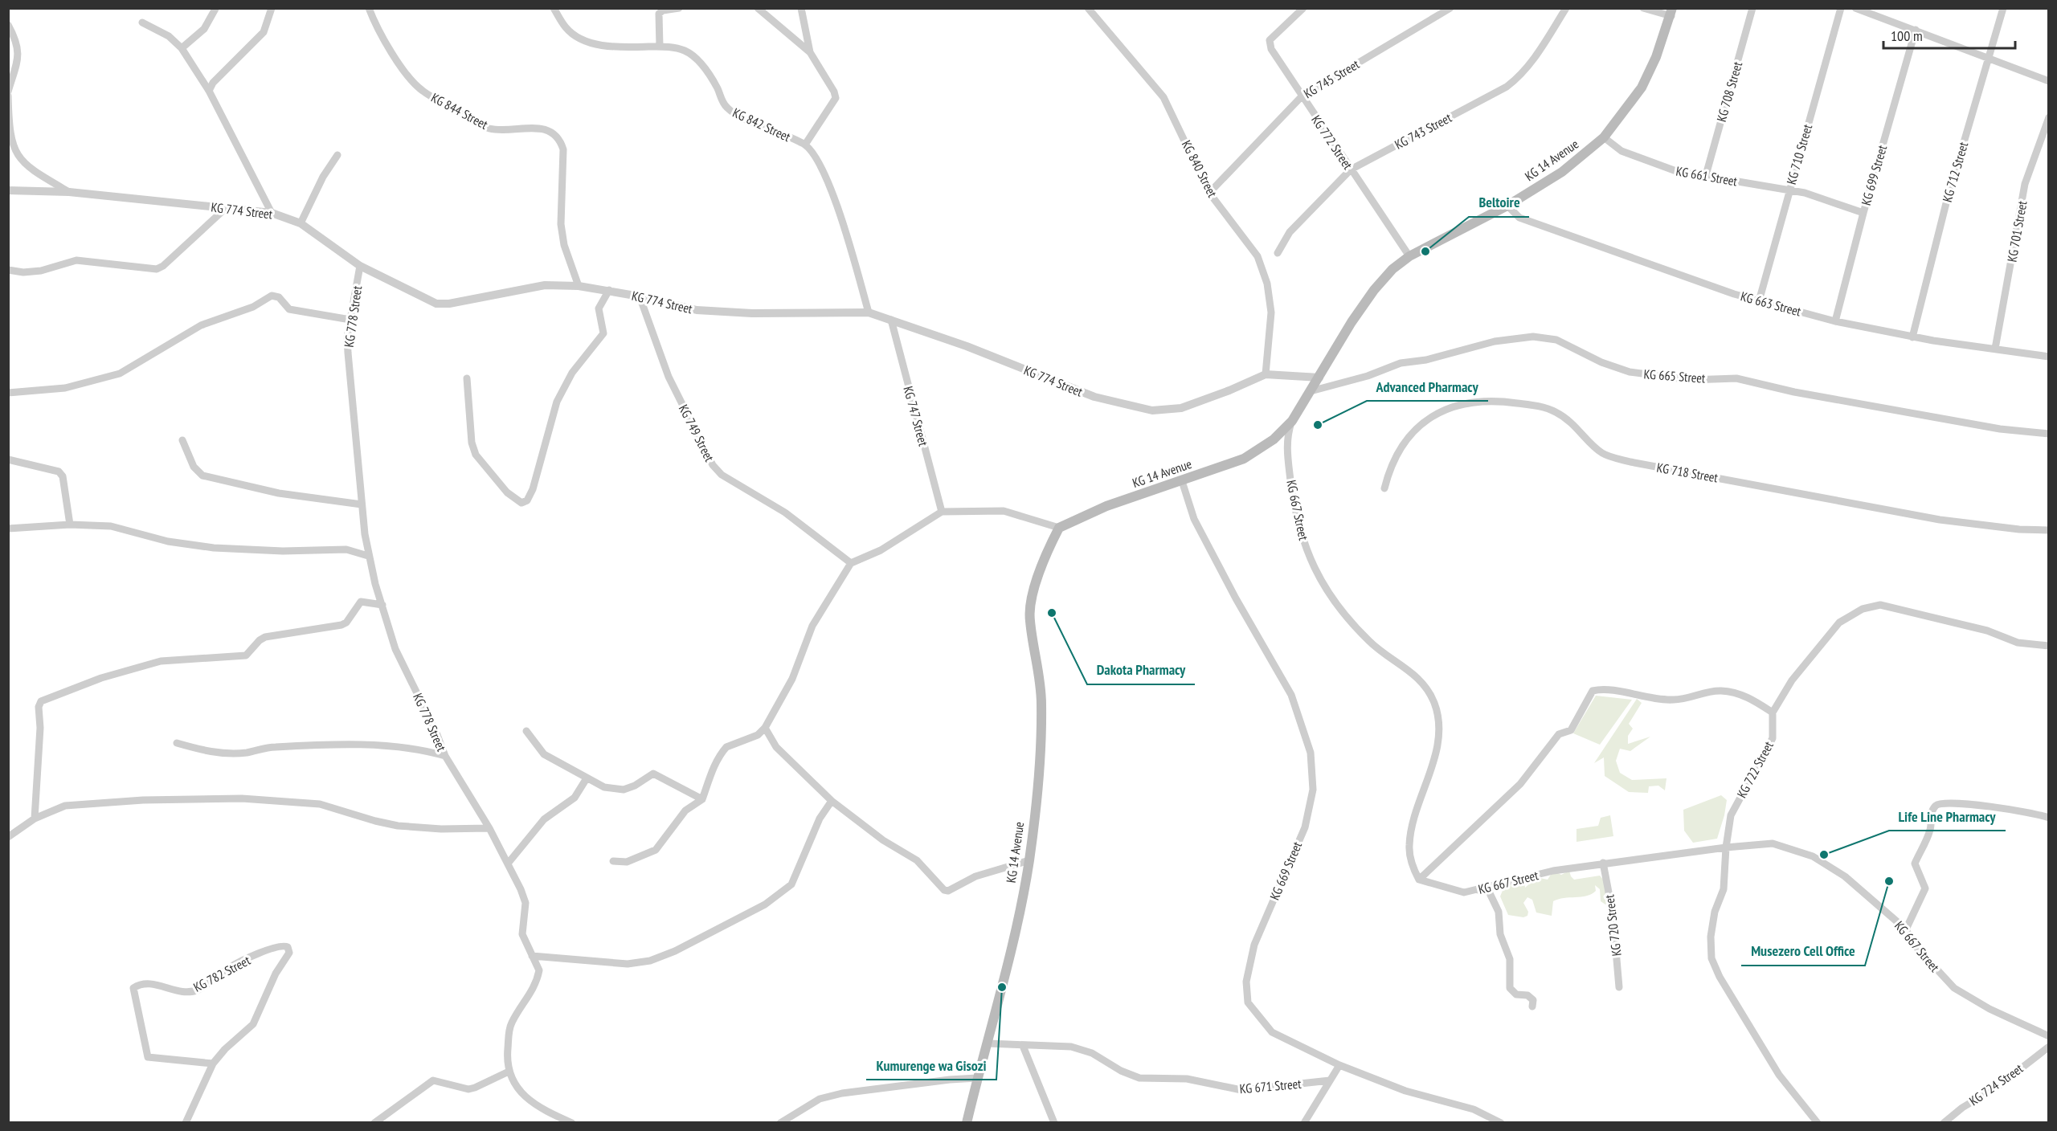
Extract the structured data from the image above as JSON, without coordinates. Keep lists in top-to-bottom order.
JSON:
{
  "streets": {
    "main road": ["KG 14 Avenue"],
    "street": [
      "KG 745 Street",
      "KG 708 Street",
      "KG 844 Street",
      "KG 842 Street",
      "KG 743 Street",
      "KG 772 Street",
      "KG 710 Street",
      "KG 840 Street",
      "KG 712 Street",
      "KG 699 Street",
      "KG 661 Street",
      "KG 774 Street",
      "KG 701 Street",
      "KG 663 Street",
      "KG 778 Street",
      "KG 665 Street",
      "KG 747 Street",
      "KG 749 Street",
      "KG 718 Street",
      "KG 667 Street",
      "KG 722 Street",
      "KG 669 Street",
      "KG 720 Street",
      "KG 782 Street",
      "KG 724 Street",
      "KG 671 Street"
    ]
  },
  "crossings": [
    ["KG 745 Street", "KG 772 Street"],
    ["KG 745 Street", "KG 840 Street"],
    ["KG 708 Street", "KG 661 Street"],
    ["KG 844 Street", "KG 774 Street"],
    ["KG 842 Street", "KG 774 Street"],
    ["KG 743 Street", "KG 772 Street"],
    ["KG 772 Street", "KG 14 Avenue"],
    ["KG 710 Street", "KG 661 Street"],
    ["KG 710 Street", "KG 663 Street"],
    ["KG 14 Avenue", "KG 661 Street"],
    ["KG 14 Avenue", "KG 774 Street"],
    ["KG 14 Avenue", "KG 663 Street"],
    ["KG 14 Avenue", "KG 665 Street"],
    ["KG 14 Avenue", "KG 667 Street"],
    ["KG 14 Avenue", "KG 669 Street"],
    ["KG 14 Avenue", "KG 671 Street"],
    ["KG 840 Street", "KG 774 Street"],
    ["KG 712 Street", "KG 663 Street"],
    ["KG 699 Street", "KG 661 Street"],
    ["KG 699 Street", "KG 663 Street"],
    ["KG 774 Street", "KG 778 Street"],
    ["KG 774 Street", "KG 747 Street"],
    ["KG 774 Street", "KG 749 Street"],
    ["KG 701 Street", "KG 663 Street"],
    ["KG 667 Street", "KG 722 Street"],
    ["KG 667 Street", "KG 720 Street"]
  ],
  "places": [
    "Beltoire",
    "Advanced Pharmacy",
    "Dakota Pharmacy",
    "Life Line Pharmacy",
    "Musezero Cell Office",
    "Kumurenge wa Gisozi"
  ],
  "scale_bar": "100 m"
}
